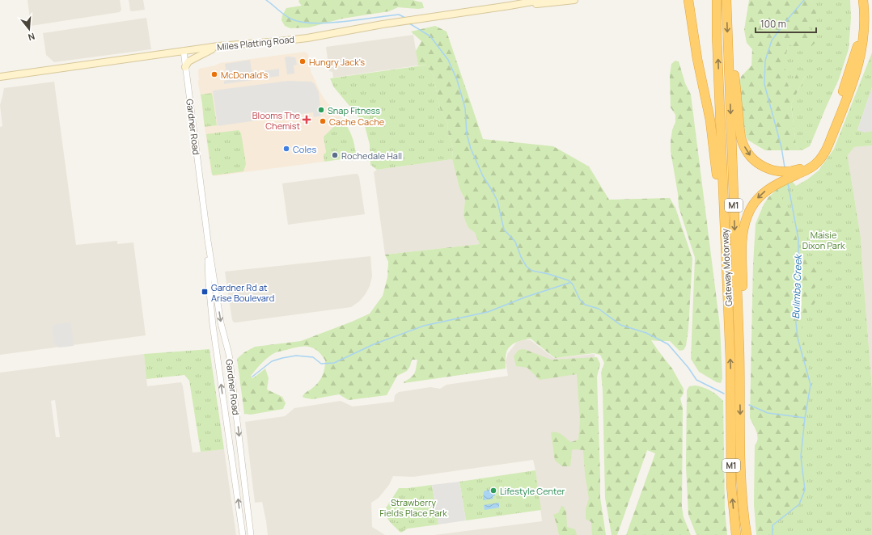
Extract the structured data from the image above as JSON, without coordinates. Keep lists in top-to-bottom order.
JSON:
{
  "streets": {
    "highway": ["M1", "Gateway Motorway"],
    "main road": ["Miles Platting Road"],
    "street": ["Gardner Road"]
  },
  "crossings": [
    ["Miles Platting Road", "Gardner Road"],
    ["M1", "Gateway Motorway"]
  ],
  "water": ["Bulimba Creek"],
  "parks": ["Maisie Dixon Park", "Strawberry Fields Place Park"],
  "places": {
    "other": [
      "Hungry Jack's",
      "McDonald's",
      "Snap Fitness",
      "Cache Cache",
      "Coles",
      "Rochedale Hall",
      "Lifestyle Center"
    ],
    "health": ["Blooms The Chemist"],
    "transit": ["Gardner Rd at Arise Boulevard"]
  },
  "scale_bar": "100 m",
  "north": "bottom"
}
